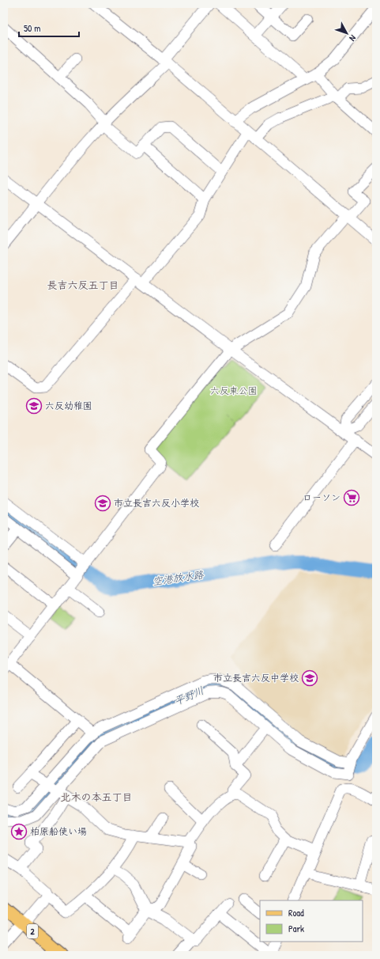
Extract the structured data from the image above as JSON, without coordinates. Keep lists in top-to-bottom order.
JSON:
{
  "streets": {
    "main road": ["2"]
  },
  "districts": ["長吉六反五丁目", "北木の本五丁目"],
  "water": ["空港放水路", "平野川"],
  "parks": ["六反東公園"],
  "places": {
    "school or university": ["六反幼稚園", "市立長吉六反小学校", "市立長吉六反中学校"],
    "supermarket": ["ローソン"],
    "place": ["柏原船使い場"]
  },
  "legend": ["Road", "Park"],
  "scale_bar": "50 m",
  "north": "bottom right"
}
